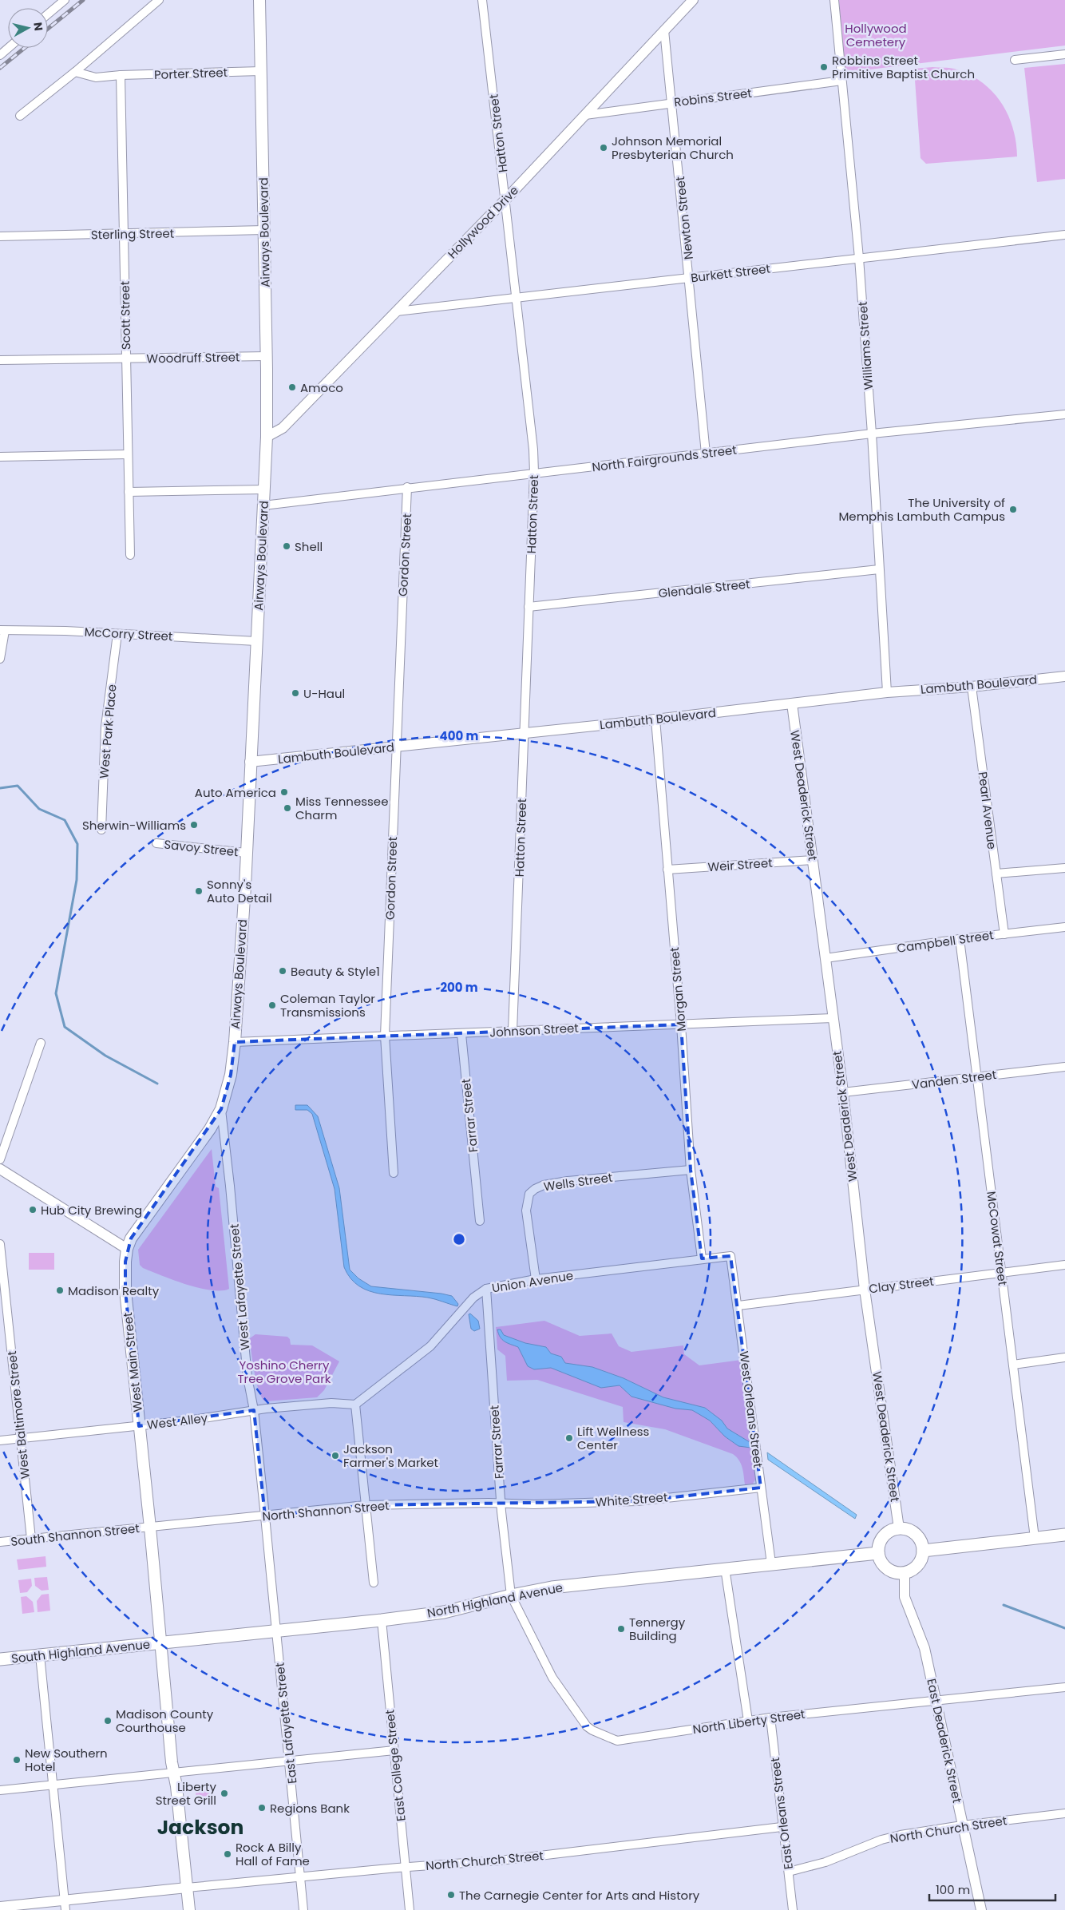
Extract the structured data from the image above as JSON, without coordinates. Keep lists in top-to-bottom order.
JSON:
{
  "streets": {
    "main road": [
      "Airways Boulevard",
      "West Main Street",
      "North Highland Avenue",
      "South Highland Avenue"
    ],
    "street": [
      "Porter Street",
      "Robins Street",
      "Hatton Street",
      "Newton Street",
      "Hollywood Drive",
      "Sterling Street",
      "Burkett Street",
      "Scott Street",
      "Williams Street",
      "Woodruff Street",
      "North Fairgrounds Street",
      "Gordon Street",
      "Glendale Street",
      "McCorry Street",
      "Lambuth Boulevard",
      "West Park Place",
      "West Deaderick Street",
      "Pearl Avenue",
      "Savoy Street",
      "Weir Street",
      "Campbell Street",
      "Morgan Street",
      "Johnson Street",
      "Vanden Street",
      "Farrar Street",
      "Wells Street",
      "McCowat Street",
      "Union Avenue",
      "Clay Street",
      "West Lafayette Street",
      "West Orleans Street",
      "West Baltimore Street",
      "West Alley",
      "White Street",
      "North Shannon Street",
      "South Shannon Street",
      "North Liberty Street",
      "East Lafayette Street",
      "East Deaderick Street",
      "East College Street",
      "East Orleans Street",
      "North Church Street"
    ]
  },
  "crossings": [
    ["Porter Street", "Airways Boulevard"],
    ["Porter Street", "Scott Street"],
    ["Robins Street", "Newton Street"],
    ["Robins Street", "Hollywood Drive"],
    ["Robins Street", "Williams Street"],
    ["Hatton Street", "Hollywood Drive"],
    ["Hatton Street", "Burkett Street"],
    ["Hatton Street", "North Fairgrounds Street"],
    ["Hatton Street", "Glendale Street"],
    ["Hatton Street", "Lambuth Boulevard"],
    ["Hatton Street", "Johnson Street"],
    ["Newton Street", "Hollywood Drive"],
    ["Newton Street", "Burkett Street"],
    ["Newton Street", "North Fairgrounds Street"],
    ["Hollywood Drive", "Airways Boulevard"],
    ["Hollywood Drive", "Burkett Street"],
    ["Airways Boulevard", "Sterling Street"],
    ["Airways Boulevard", "Woodruff Street"],
    ["Airways Boulevard", "North Fairgrounds Street"],
    ["Airways Boulevard", "McCorry Street"],
    ["Airways Boulevard", "Lambuth Boulevard"],
    ["Airways Boulevard", "Savoy Street"],
    ["Airways Boulevard", "Johnson Street"],
    ["Airways Boulevard", "West Lafayette Street"],
    ["Airways Boulevard", "West Main Street"],
    ["Sterling Street", "Scott Street"],
    ["Burkett Street", "Williams Street"],
    ["Scott Street", "Woodruff Street"],
    ["Williams Street", "North Fairgrounds Street"],
    ["Williams Street", "Glendale Street"],
    ["Williams Street", "Lambuth Boulevard"],
    ["North Fairgrounds Street", "Gordon Street"],
    ["Gordon Street", "Lambuth Boulevard"],
    ["Gordon Street", "Johnson Street"],
    ["McCorry Street", "West Park Place"],
    ["Lambuth Boulevard", "West Deaderick Street"],
    ["Lambuth Boulevard", "Pearl Avenue"],
    ["Lambuth Boulevard", "Morgan Street"],
    ["West Deaderick Street", "Weir Street"],
    ["West Deaderick Street", "Campbell Street"],
    ["West Deaderick Street", "Johnson Street"],
    ["West Deaderick Street", "Vanden Street"],
    ["West Deaderick Street", "Clay Street"],
    ["West Deaderick Street", "North Highland Avenue"],
    ["West Deaderick Street", "East Deaderick Street"],
    ["Pearl Avenue", "Campbell Street"],
    ["Weir Street", "Morgan Street"],
    ["Campbell Street", "McCowat Street"],
    ["Morgan Street", "Johnson Street"],
    ["Morgan Street", "Wells Street"],
    ["Morgan Street", "Union Avenue"],
    ["Johnson Street", "Farrar Street"],
    ["Vanden Street", "McCowat Street"],
    ["Farrar Street", "Union Avenue"],
    ["Farrar Street", "White Street"],
    ["Farrar Street", "North Shannon Street"],
    ["Farrar Street", "North Highland Avenue"],
    ["Farrar Street", "North Liberty Street"],
    ["Wells Street", "Union Avenue"],
    ["McCowat Street", "Clay Street"],
    ["Union Avenue", "West Orleans Street"],
    ["Union Avenue", "West Alley"],
    ["Clay Street", "West Orleans Street"],
    ["West Lafayette Street", "West Main Street"],
    ["West Lafayette Street", "West Alley"],
    ["West Lafayette Street", "North Shannon Street"],
    ["West Lafayette Street", "North Highland Avenue"],
    ["West Lafayette Street", "East Lafayette Street"],
    ["West Main Street", "West Alley"],
    ["West Main Street", "North Shannon Street"],
    ["West Main Street", "South Shannon Street"],
    ["West Main Street", "North Highland Avenue"],
    ["West Main Street", "South Highland Avenue"],
    ["West Main Street", "North Church Street"],
    ["West Orleans Street", "White Street"],
    ["West Orleans Street", "North Highland Avenue"],
    ["West Baltimore Street", "West Alley"],
    ["West Baltimore Street", "South Shannon Street"],
    ["White Street", "North Shannon Street"],
    ["North Shannon Street", "South Shannon Street"],
    ["North Highland Avenue", "South Highland Avenue"],
    ["North Highland Avenue", "North Liberty Street"],
    ["North Highland Avenue", "East Lafayette Street"],
    ["North Highland Avenue", "East Deaderick Street"],
    ["North Highland Avenue", "East College Street"],
    ["North Liberty Street", "East Deaderick Street"],
    ["North Liberty Street", "East Orleans Street"],
    ["East Lafayette Street", "North Church Street"],
    ["East Deaderick Street", "North Church Street"],
    ["East College Street", "North Church Street"],
    ["East Orleans Street", "North Church Street"]
  ],
  "districts": ["Jackson"],
  "parks": ["Hollywood Cemetery", "Yoshino Cherry Tree Grove Park"],
  "places": [
    "Robbins Street Primitive Baptist Church",
    "Johnson Memorial Presbyterian Church",
    "Amoco",
    "The University of Memphis Lambuth Campus",
    "Shell",
    "U-Haul",
    "Auto America",
    "Miss Tennessee Charm",
    "Sherwin-Williams",
    "Sonny's Auto Detail",
    "Beauty & Style1",
    "Coleman Taylor Transmissions",
    "Hub City Brewing",
    "Madison Realty",
    "Lift Wellness Center",
    "Jackson Farmer's Market",
    "Tennergy Building",
    "Madison County Courthouse",
    "New Southern Hotel",
    "Liberty Street Grill",
    "Regions Bank",
    "Rock A Billy Hall of Fame",
    "The Carnegie Center for Arts and History"
  ],
  "scale_bar": "100 m",
  "north": "right",
  "rings": ["400 m", "200 m"]
}
